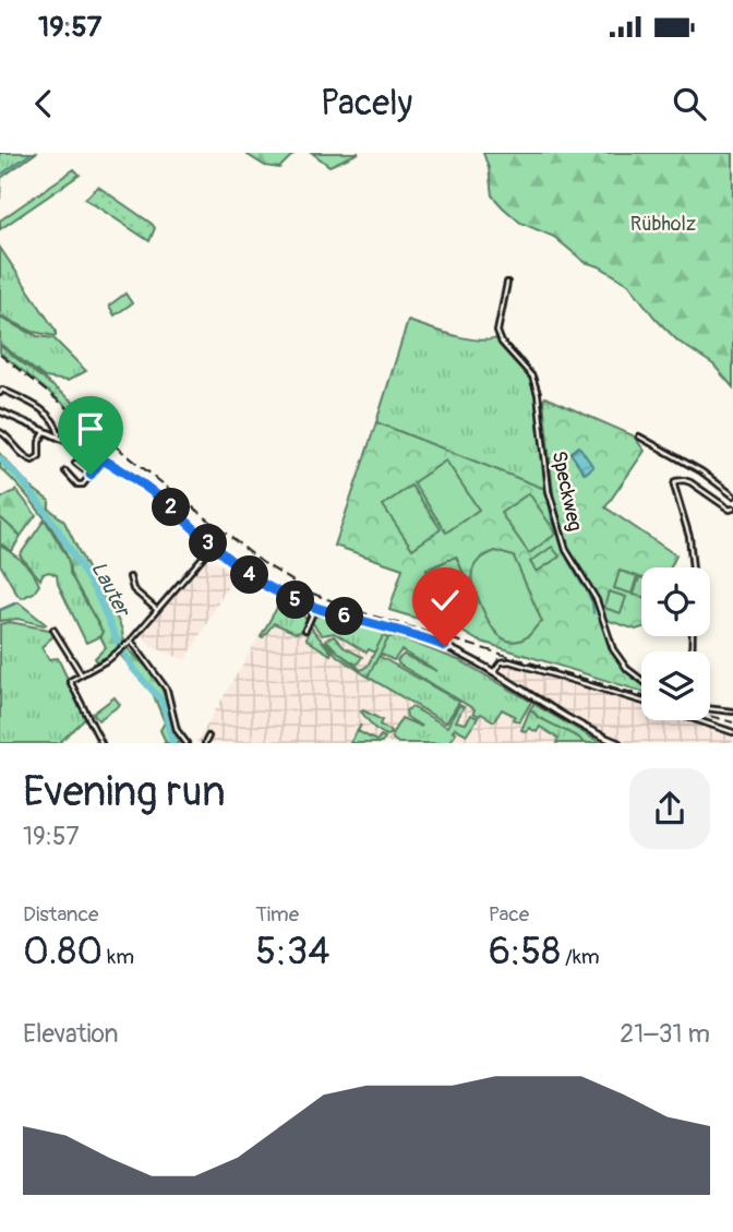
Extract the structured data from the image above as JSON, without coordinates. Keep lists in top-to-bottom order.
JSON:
{
  "streets": {
    "street": ["Speckweg"]
  },
  "water": ["Lauter"],
  "parks": ["Rübholz"],
  "page": {
    "status": "19:57",
    "header": "Pacely",
    "pins": [
      "2",
      "3",
      "4",
      "5",
      "6"
    ],
    "heading": ["Evening run", "19:57"],
    "stats": [
      ["Distance", "0.80 km"],
      ["Time", "5:34"],
      ["Pace", "6:58 /km"]
    ],
    "chart": ["Elevation", "21–31 m"]
  }
}
